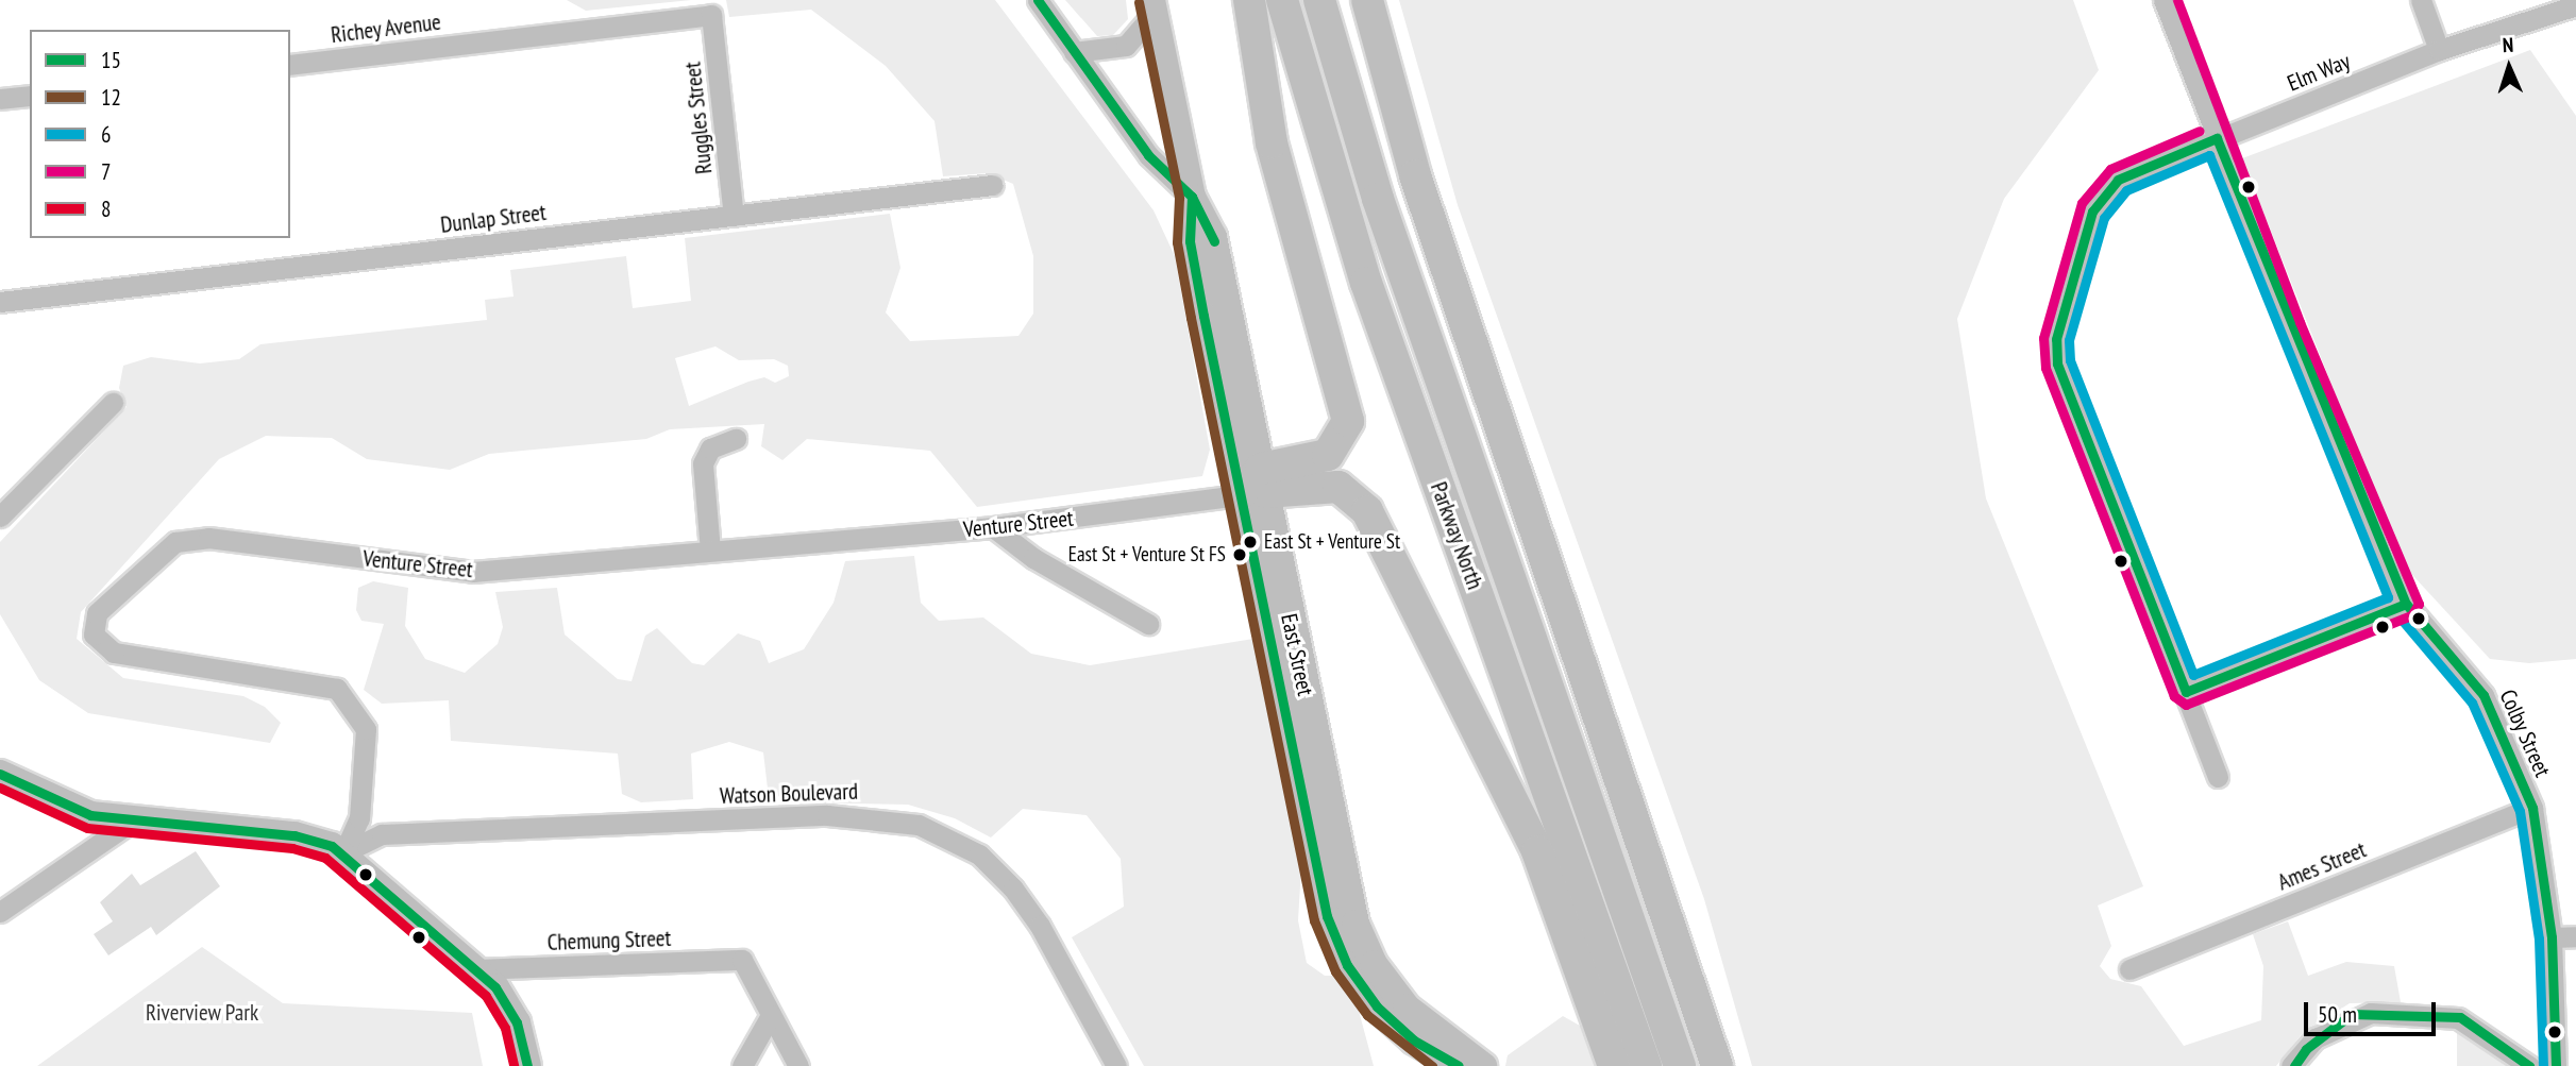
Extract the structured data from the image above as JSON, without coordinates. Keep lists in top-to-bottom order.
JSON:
{
  "streets": {
    "highway": ["Parkway North"],
    "main road": ["East Street"],
    "street": [
      "Richey Avenue",
      "Elm Way",
      "Ruggles Street",
      "Dunlap Street",
      "Venture Street",
      "Colby Street",
      "Watson Boulevard",
      "Ames Street",
      "Chemung Street"
    ]
  },
  "crossings": [
    ["Richey Avenue", "Ruggles Street"],
    ["Elm Way", "Colby Street"],
    ["Ruggles Street", "Dunlap Street"],
    ["Venture Street", "East Street"],
    ["Venture Street", "Watson Boulevard"],
    ["Colby Street", "Ames Street"]
  ],
  "parks": ["Riverview Park"],
  "places": ["East St + Venture St", "East St + Venture St FS"],
  "lines": [
    "transit line 15",
    "transit line 7",
    "transit line 12",
    "transit line 6",
    "transit line 8"
  ],
  "legend": [
    "15",
    "12",
    "6",
    "7",
    "8"
  ],
  "scale_bar": "50 m",
  "north": "top"
}
